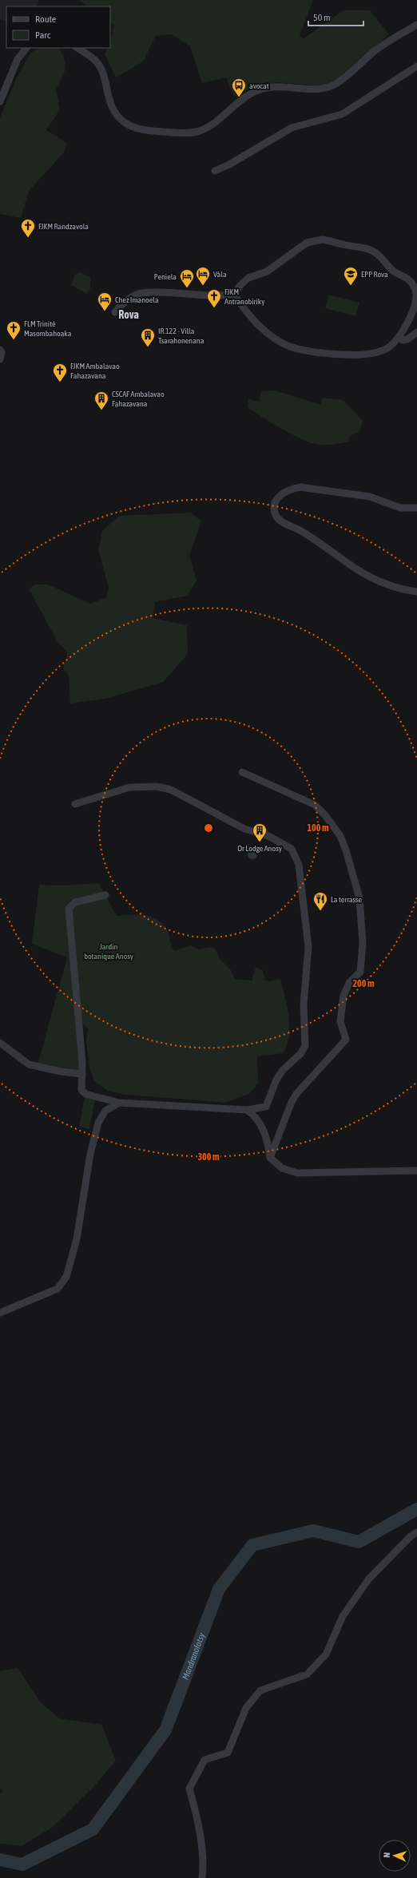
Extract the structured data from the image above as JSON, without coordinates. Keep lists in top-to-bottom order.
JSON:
{
  "districts": ["Rova"],
  "water": ["Mandranofotsy"],
  "parks": ["Jardin botanique Anosy"],
  "places": {
    "bus stop": ["avocat"],
    "church": [
      "FJKM Randzavola",
      "FJKM Antranobiriky",
      "FLM Trinité Masombahoaka",
      "FJKM Ambalavao Fahazavana"
    ],
    "hotel": ["Vàla", "Peniela", "Chez Imanoela"],
    "school or university": ["EPP Rova"],
    "building": ["IR 122 - Villa Tsarahonenana", "CSCAF Ambalavao Fahazavana", "Or Lodge Anosy"],
    "restaurant": ["La terrasse"]
  },
  "legend": ["Route", "Parc"],
  "scale_bar": "50 m",
  "north": "left",
  "rings": ["100 m", "200 m", "300 m"]
}
